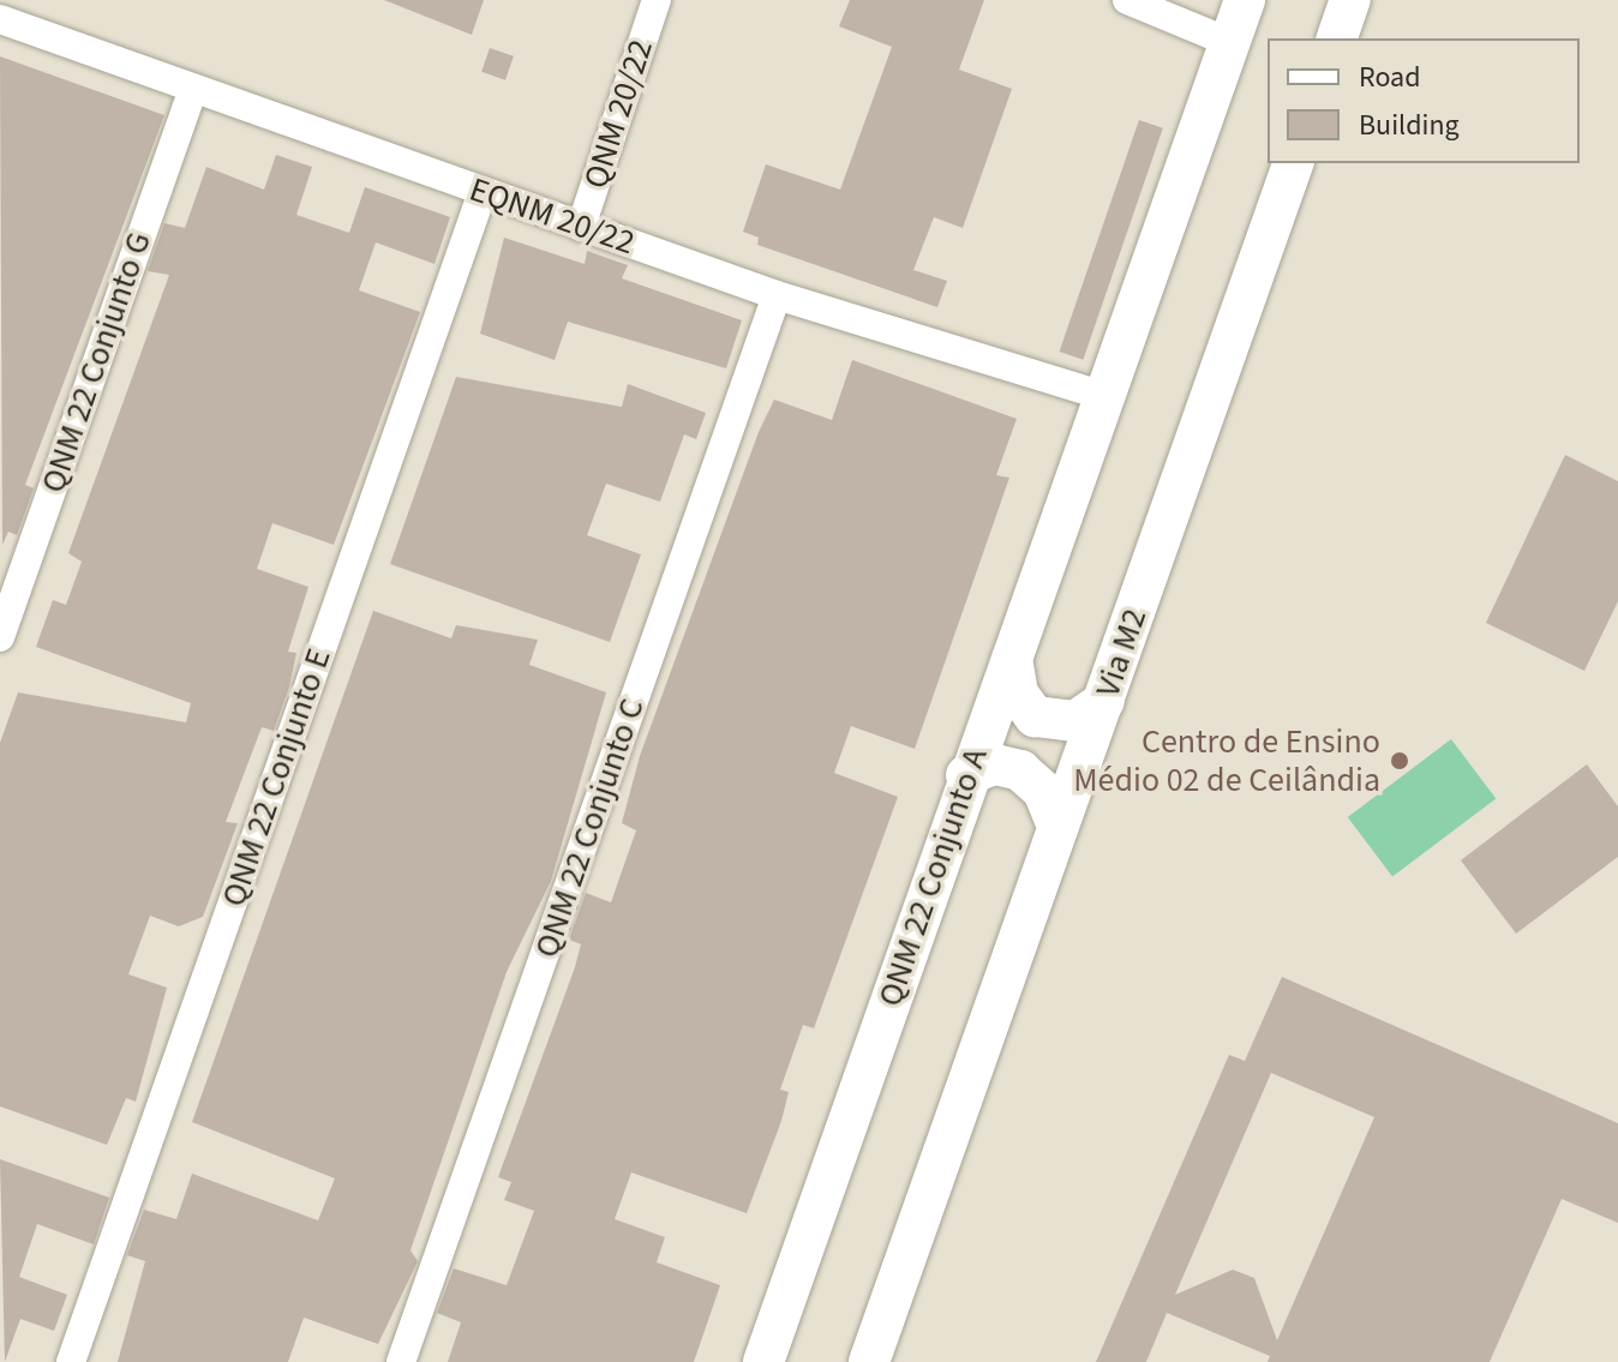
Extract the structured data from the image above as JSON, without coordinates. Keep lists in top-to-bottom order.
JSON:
{
  "streets": {
    "main road": ["Via M2", "QNM 22 Conjunto A"],
    "street": [
      "QNM 20/22",
      "EQNM 20/22",
      "QNM 22 Conjunto G",
      "QNM 22 Conjunto E",
      "QNM 22 Conjunto C"
    ]
  },
  "crossings": [
    ["QNM 20/22", "EQNM 20/22"],
    ["EQNM 20/22", "QNM 22 Conjunto G"],
    ["EQNM 20/22", "QNM 22 Conjunto E"],
    ["EQNM 20/22", "QNM 22 Conjunto C"],
    ["EQNM 20/22", "QNM 22 Conjunto A"]
  ],
  "places": ["Centro de Ensino Médio 02 de Ceilândia"],
  "legend": ["Road", "Building"]
}
